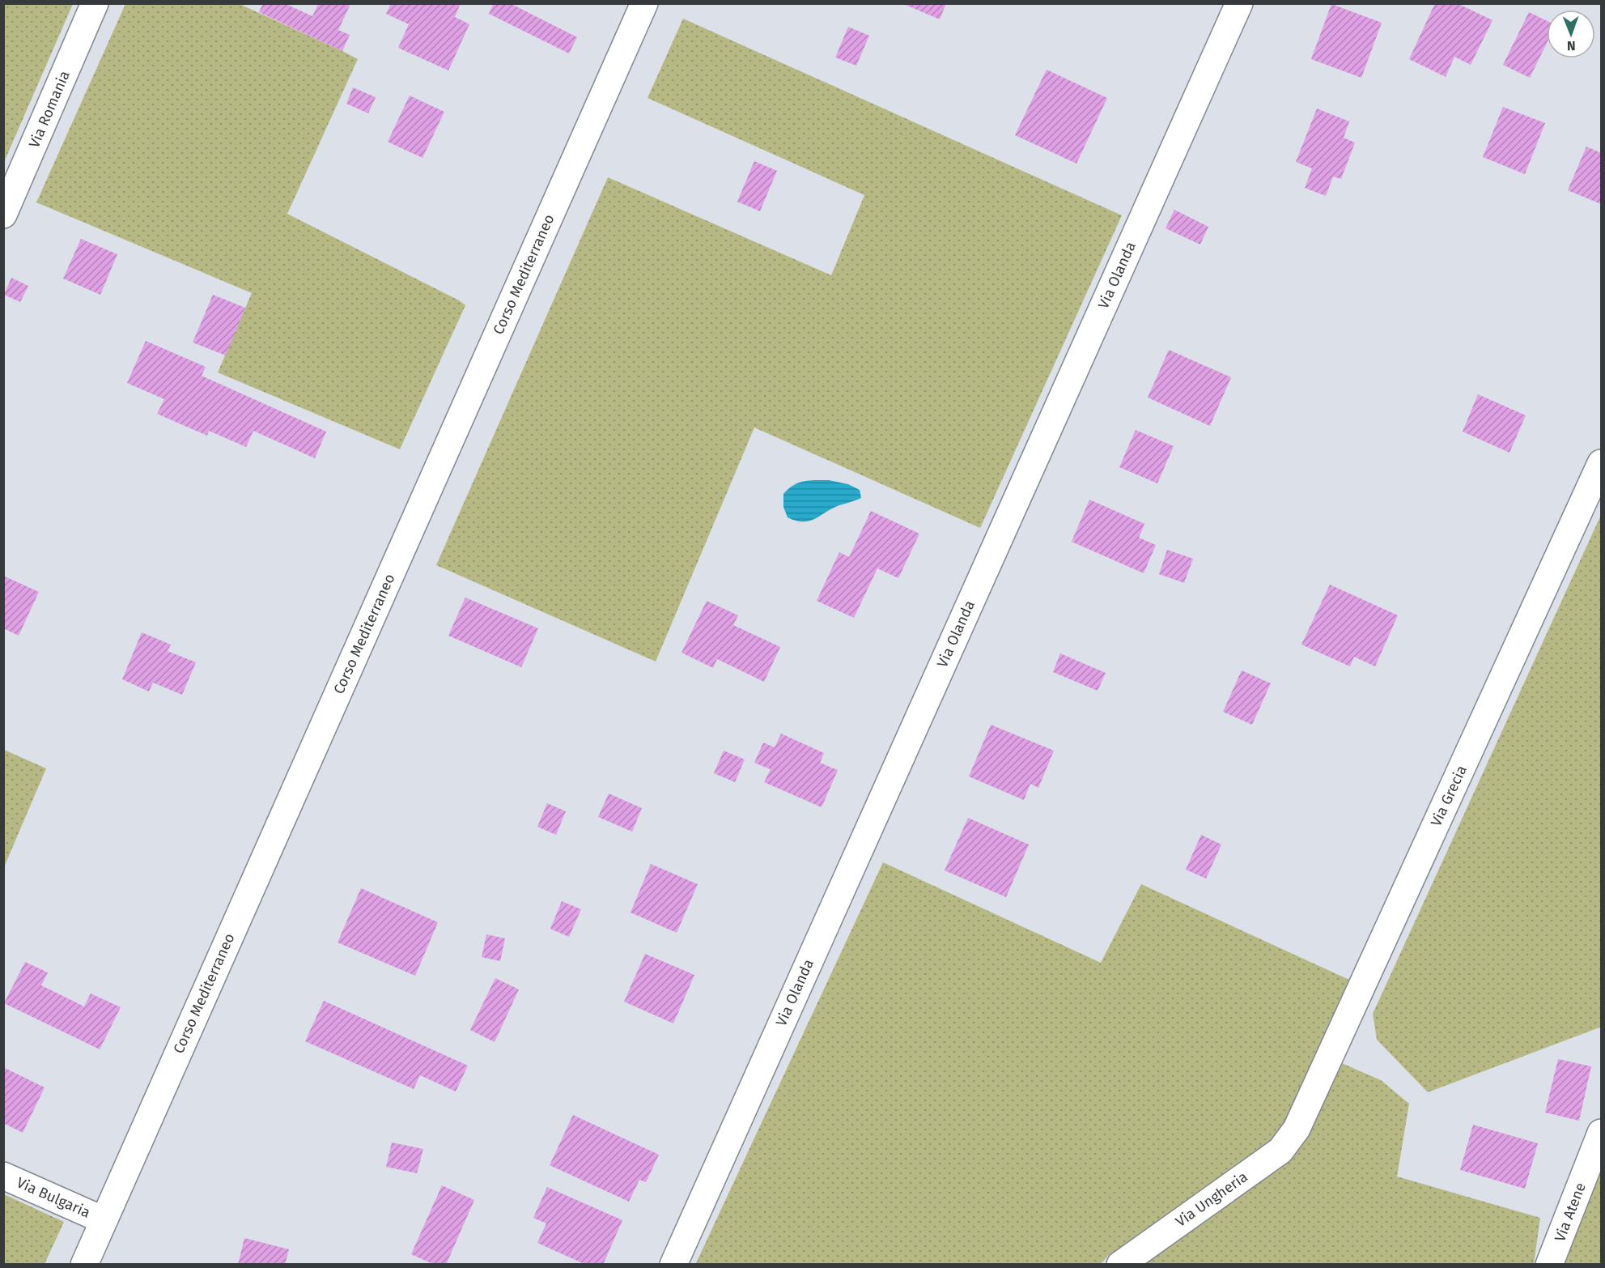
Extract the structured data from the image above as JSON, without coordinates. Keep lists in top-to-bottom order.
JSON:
{
  "streets": {
    "street": [
      "Via Romania",
      "Corso Mediterraneo",
      "Via Olanda",
      "Via Grecia",
      "Via Bulgaria",
      "Via Ungheria",
      "Via Atene"
    ]
  },
  "crossings": [
    ["Corso Mediterraneo", "Via Bulgaria"],
    ["Via Grecia", "Via Ungheria"]
  ],
  "north": "bottom"
}
